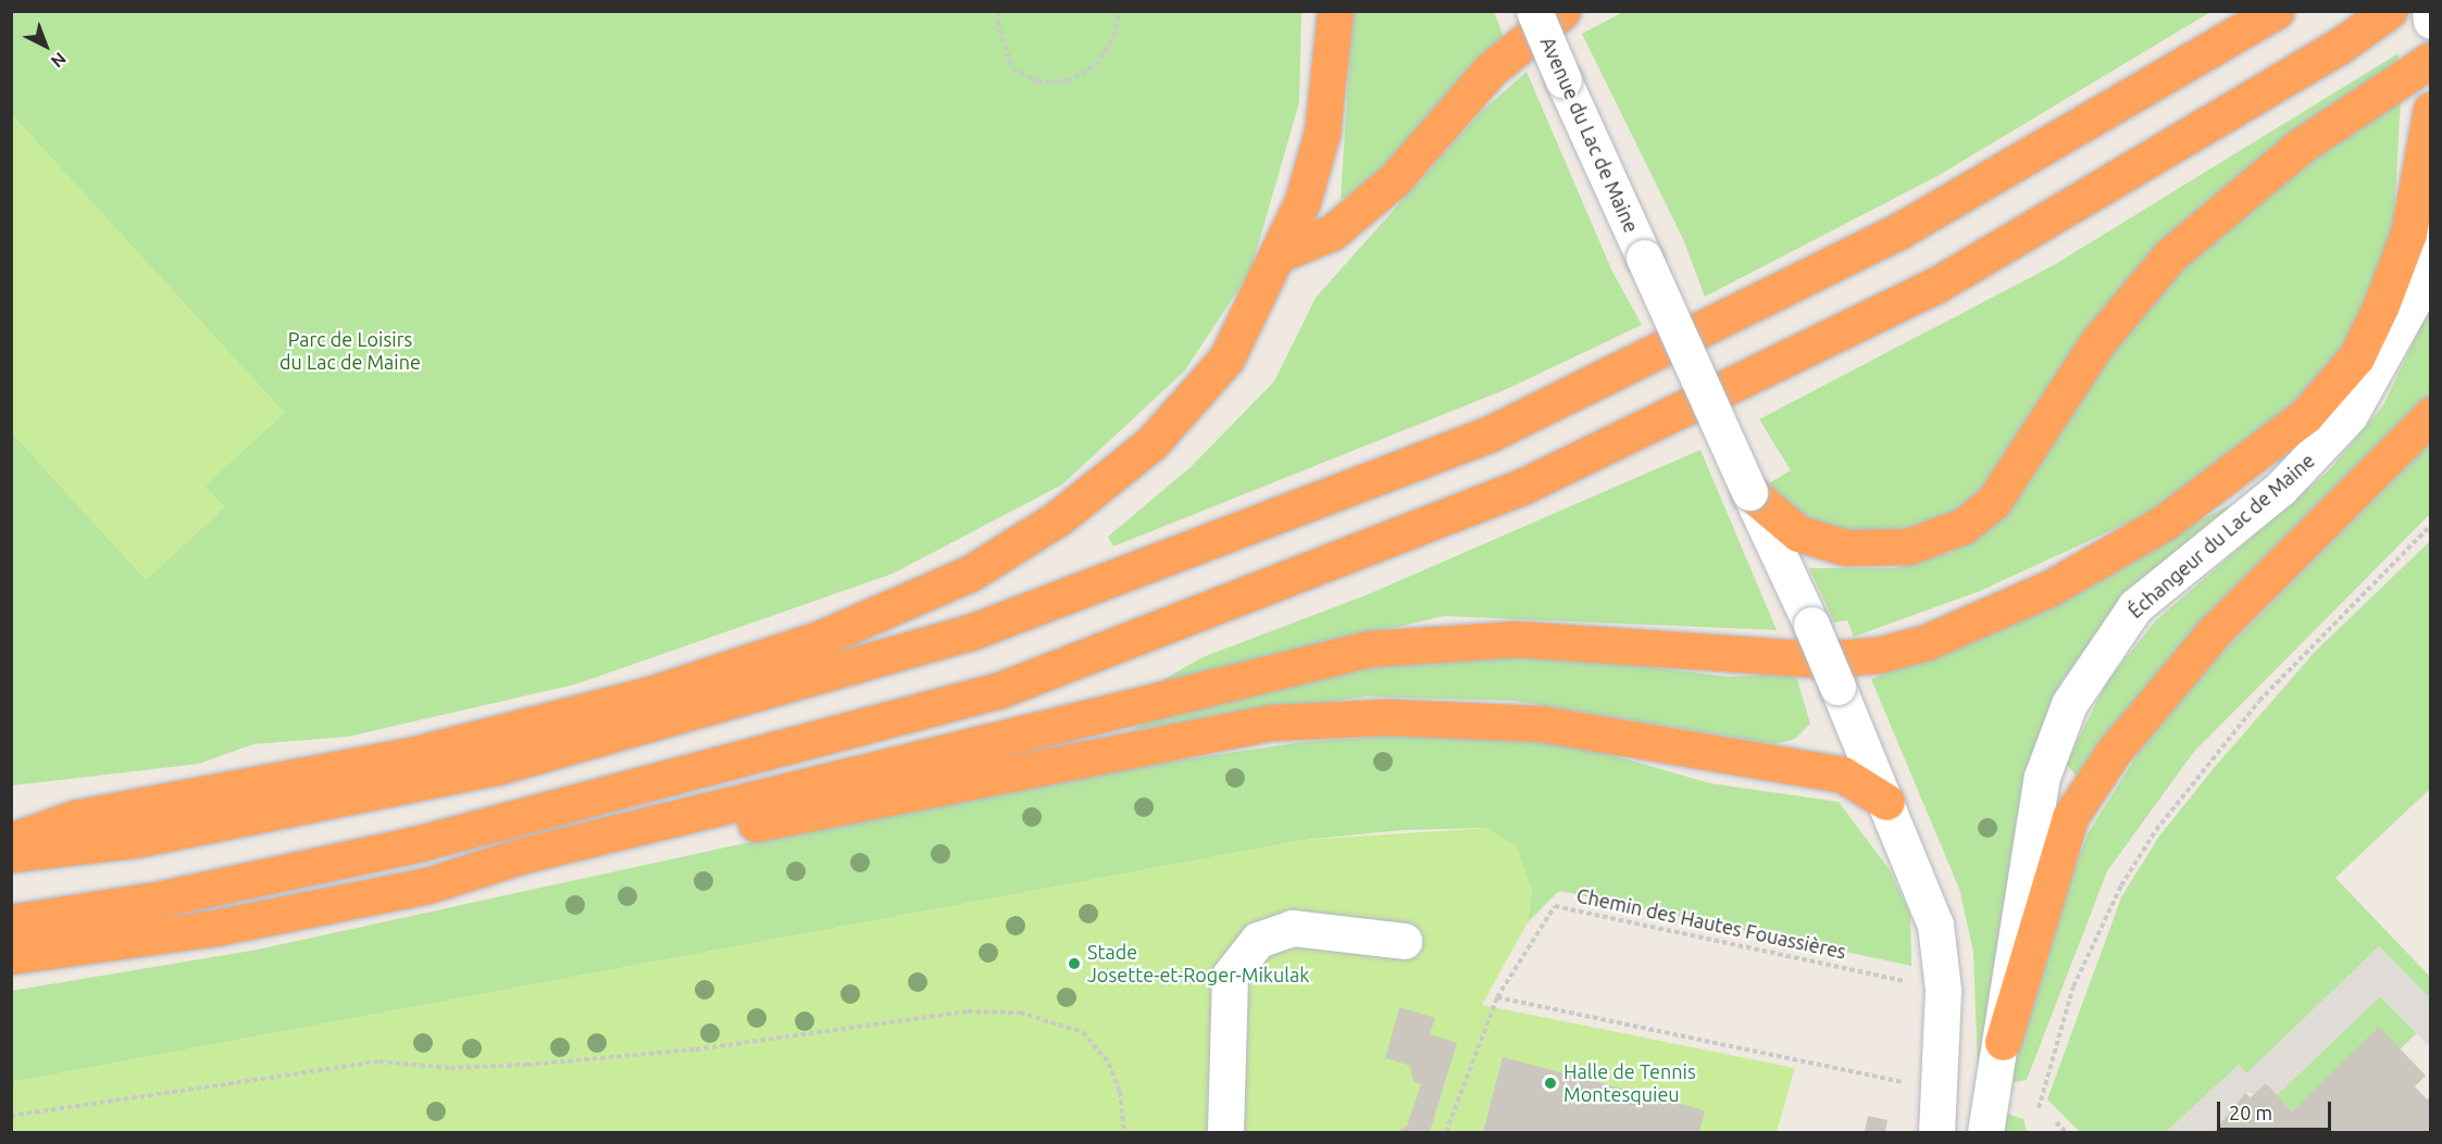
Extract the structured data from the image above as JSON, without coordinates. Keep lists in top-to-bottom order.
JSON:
{
  "streets": {
    "street": ["Avenue du Lac de Maine", "Échangeur du Lac de Maine"],
    "path": ["Chemin des Hautes Fouassières"]
  },
  "crossings": [
    ["Avenue du Lac de Maine", "Chemin des Hautes Fouassières"]
  ],
  "parks": ["Parc de Loisirs du Lac de Maine"],
  "places": ["Stade Josette-et-Roger-Mikulak", "Halle de Tennis Montesquieu"],
  "scale_bar": "20 m",
  "north": "bottom right"
}
